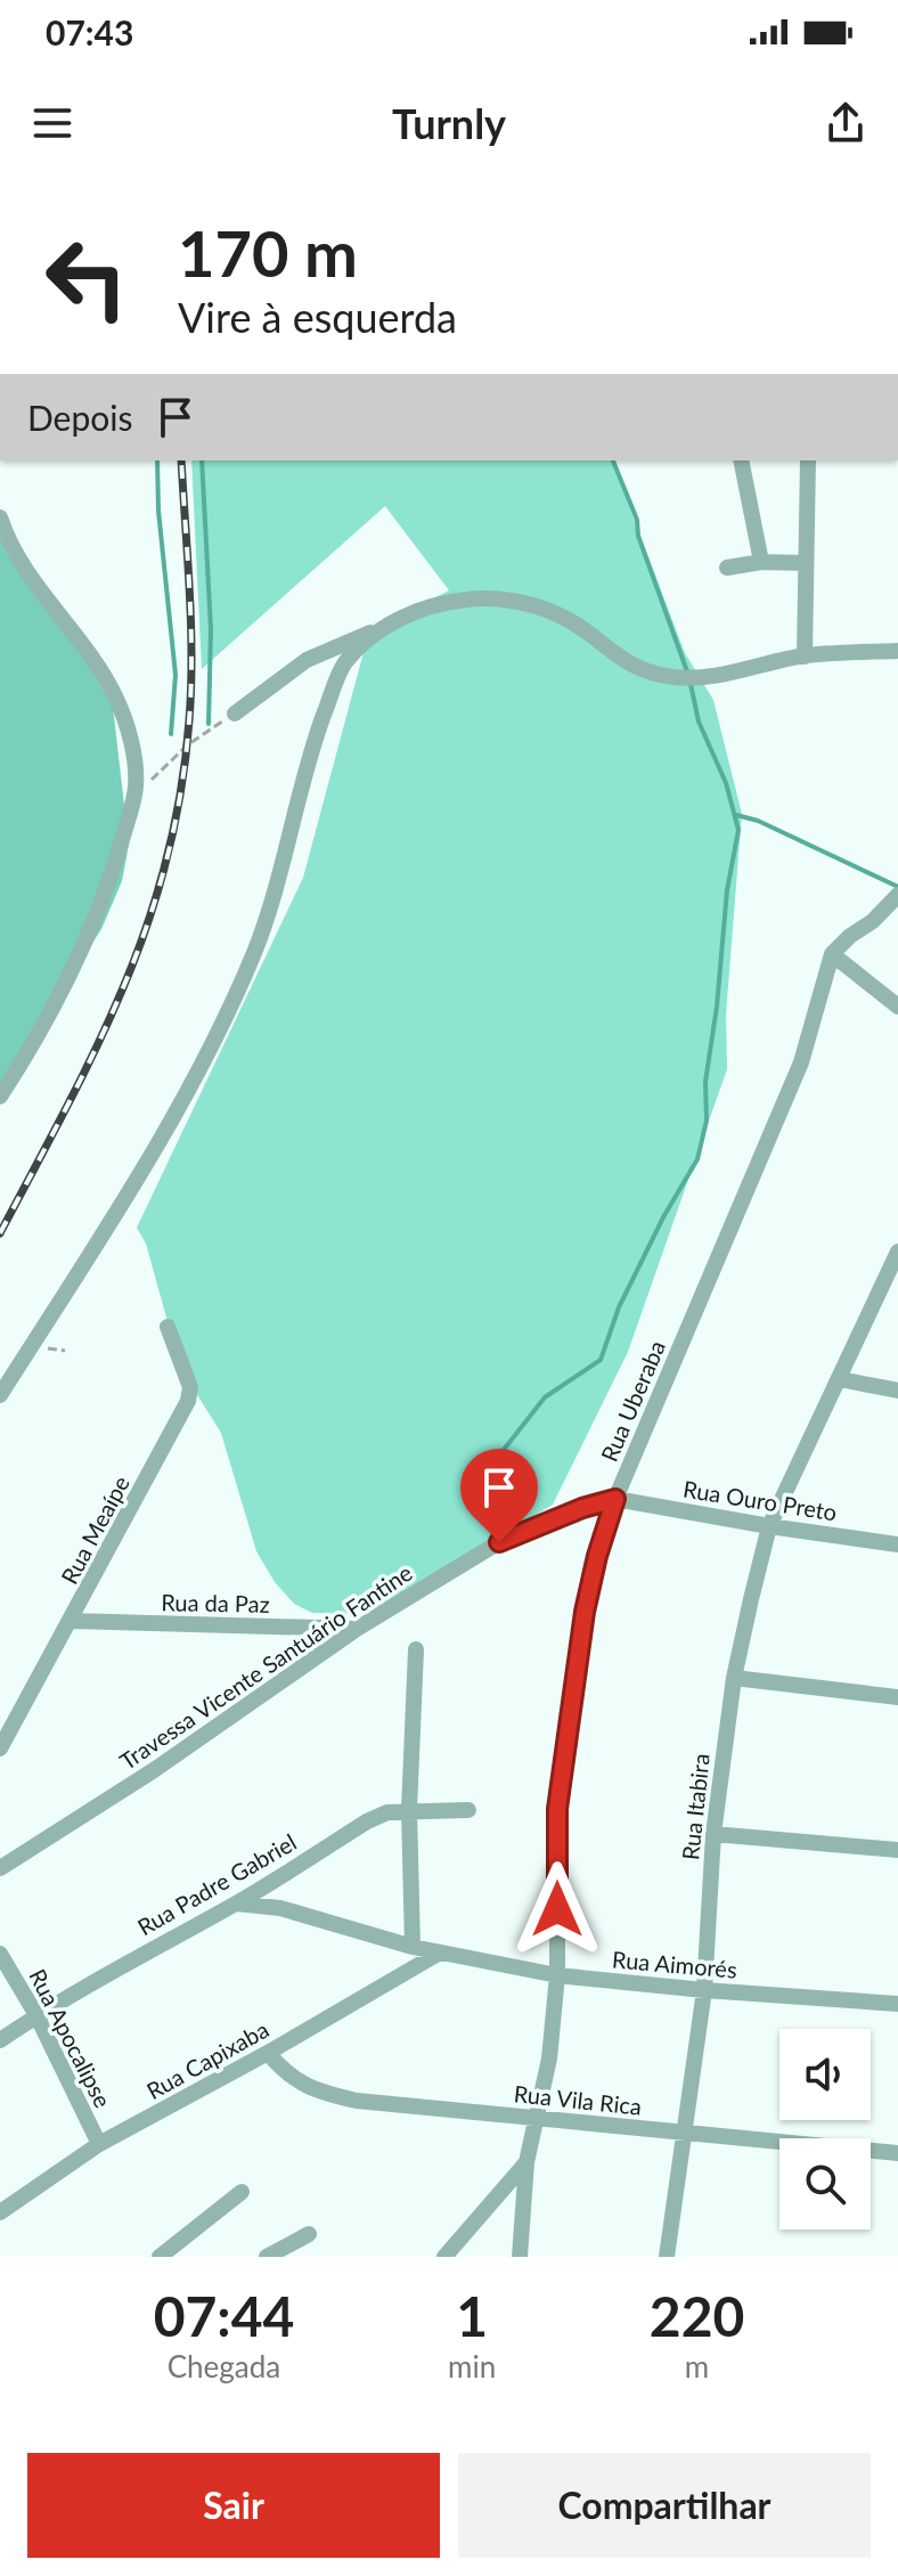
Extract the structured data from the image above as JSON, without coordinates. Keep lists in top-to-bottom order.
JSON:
{
  "streets": {
    "street": [
      "Rua Uberaba",
      "Rua Ouro Preto",
      "Rua Meaípe",
      "Rua da Paz",
      "Travessa Vicente Santuário Fantine",
      "Rua Itabira",
      "Rua Padre Gabriel",
      "Rua Aimorés",
      "Rua Apocalipse",
      "Rua Capixaba",
      "Rua Vila Rica"
    ]
  },
  "crossings": [
    ["Rua Uberaba", "Rua Ouro Preto"],
    ["Rua Uberaba", "Travessa Vicente Santuário Fantine"],
    ["Rua Uberaba", "Rua Aimorés"],
    ["Rua Uberaba", "Rua Vila Rica"],
    ["Rua Ouro Preto", "Travessa Vicente Santuário Fantine"],
    ["Rua Ouro Preto", "Rua Itabira"],
    ["Rua Meaípe", "Rua da Paz"],
    ["Rua da Paz", "Travessa Vicente Santuário Fantine"],
    ["Rua Itabira", "Rua Aimorés"],
    ["Rua Itabira", "Rua Vila Rica"],
    ["Rua Padre Gabriel", "Rua Aimorés"],
    ["Rua Padre Gabriel", "Rua Apocalipse"],
    ["Rua Aimorés", "Rua Capixaba"],
    ["Rua Apocalipse", "Rua Capixaba"],
    ["Rua Capixaba", "Rua Vila Rica"]
  ],
  "page": {
    "status": "07:43",
    "header": "Turnly",
    "turn": ["170 m", "Vire à esquerda"],
    "then": "Depois",
    "eta": [
      "07:44",
      "Chegada",
      "1",
      "min",
      "220",
      "m"
    ],
    "buttons": ["Sair", "Compartilhar"]
  }
}
